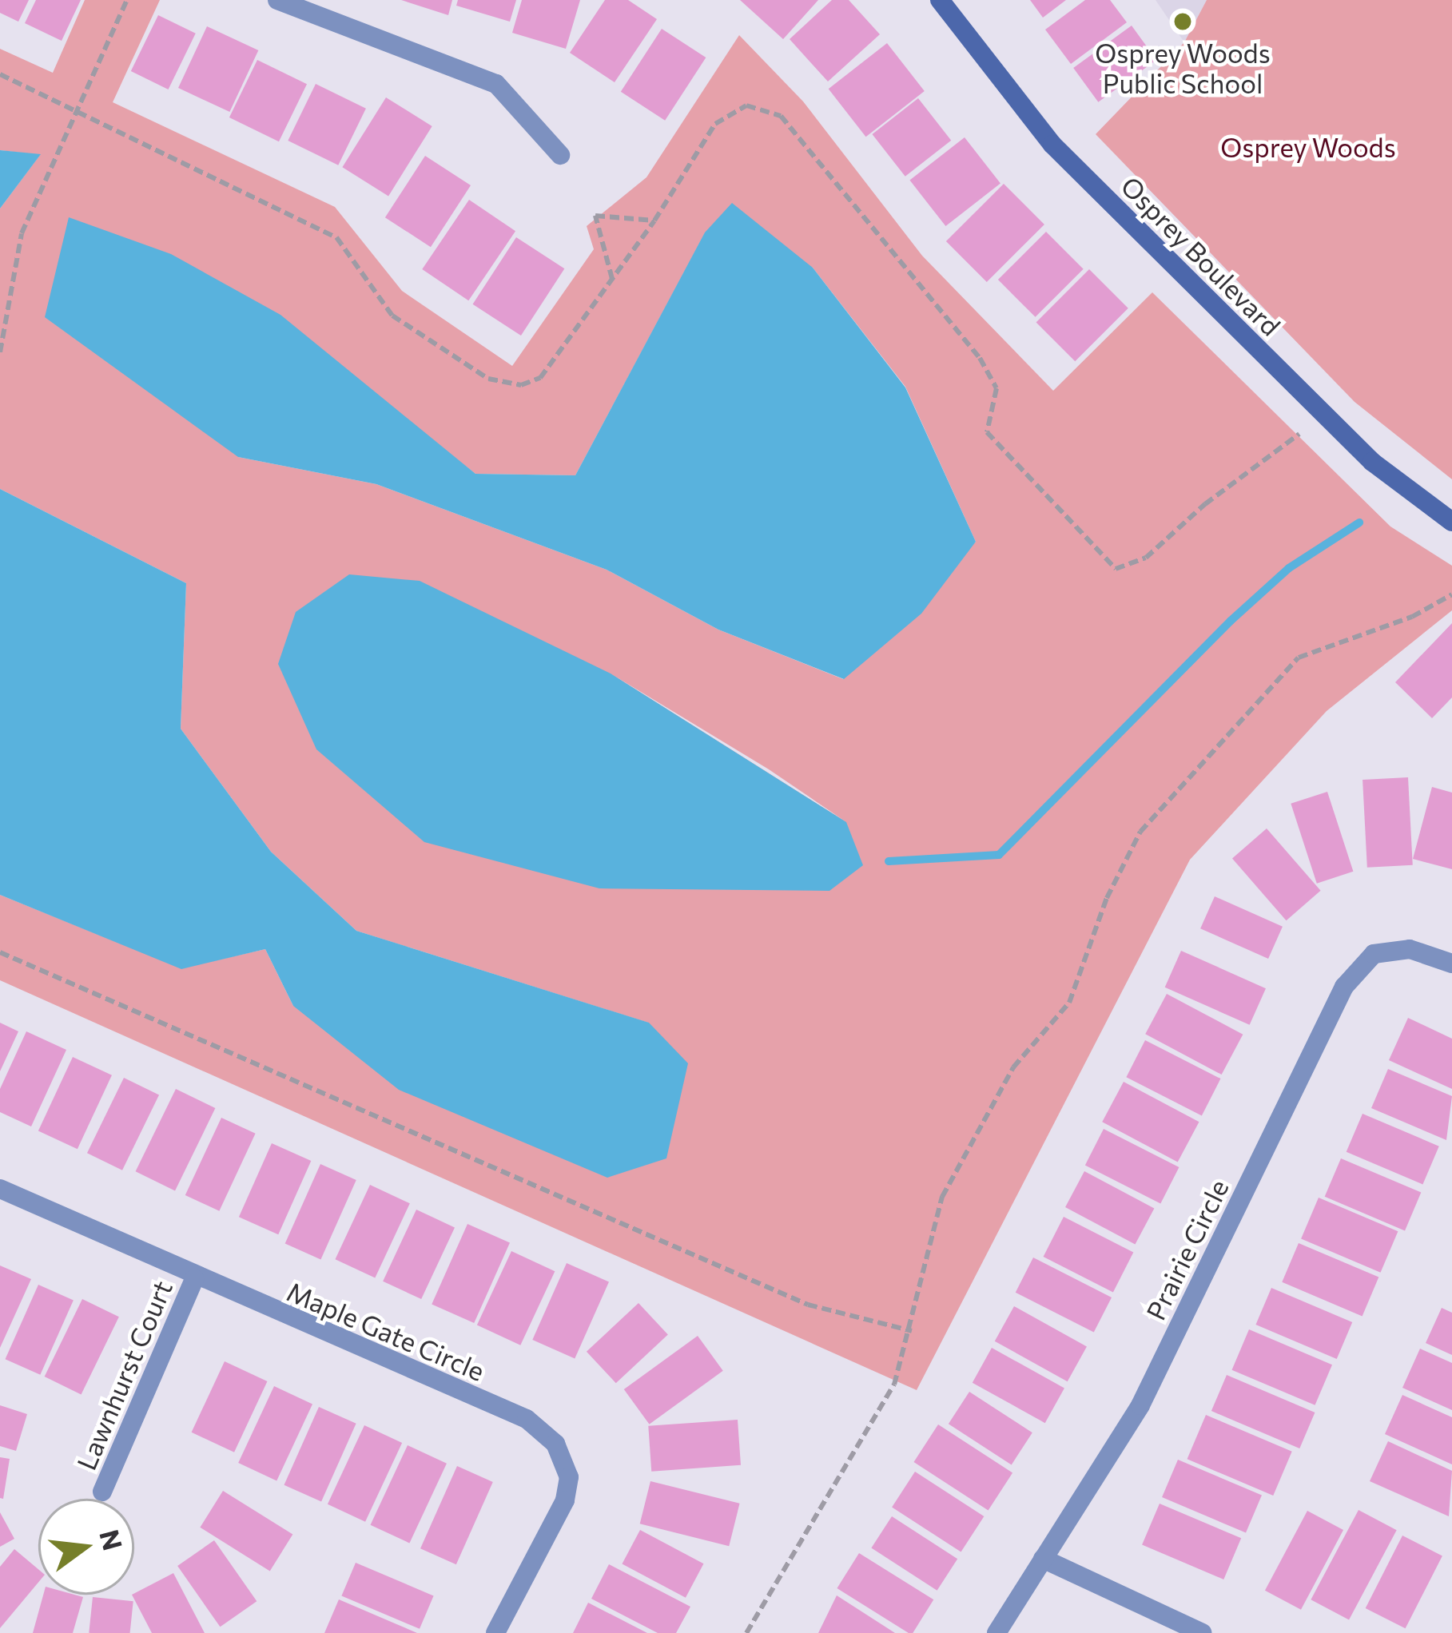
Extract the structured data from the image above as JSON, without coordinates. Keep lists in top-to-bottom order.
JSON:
{
  "streets": {
    "street": [
      "Osprey Boulevard",
      "Prairie Circle",
      "Maple Gate Circle",
      "Lawnhurst Court"
    ]
  },
  "crossings": [
    ["Maple Gate Circle", "Lawnhurst Court"]
  ],
  "parks": ["Osprey Woods"],
  "places": ["Osprey Woods Public School"],
  "north": "right"
}
